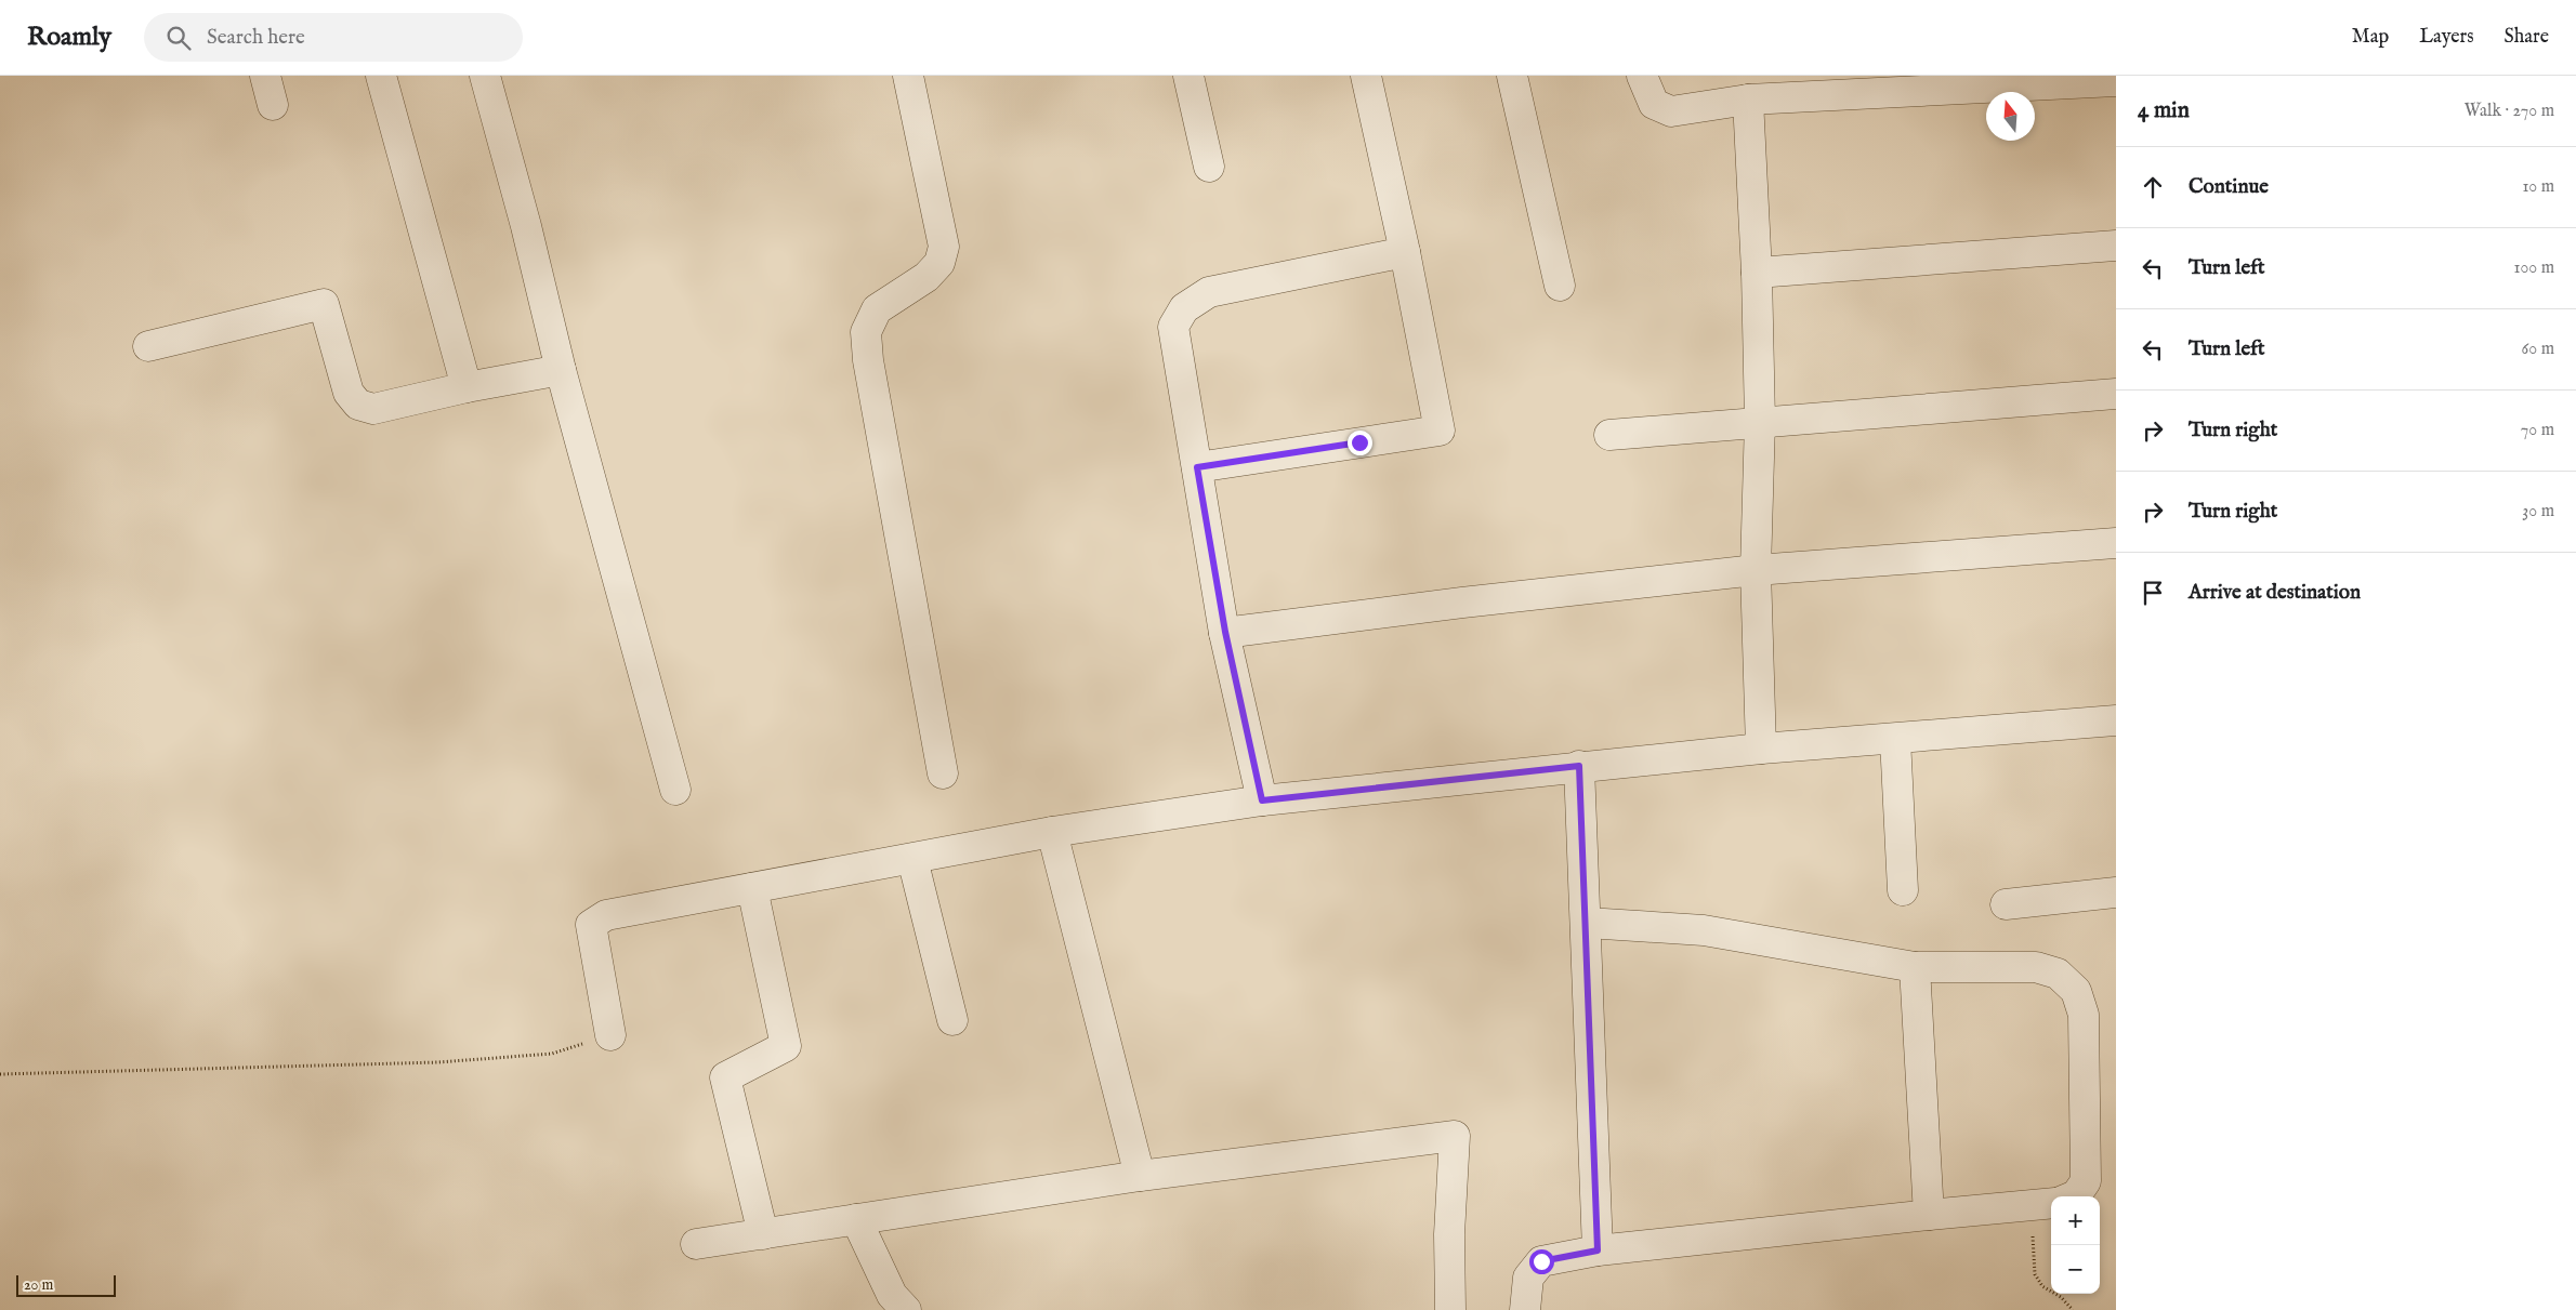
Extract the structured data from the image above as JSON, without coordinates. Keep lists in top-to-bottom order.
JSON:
{
  "scale_bar": "20 m",
  "north": "top",
  "page": {
    "header": "Roamly",
    "search": "Search here",
    "nav": ["Map", "Layers", "Share"],
    "heading": ["4 min", "Walk · 270 m"],
    "list": [
      ["Continue", "10 m"],
      ["Turn left", "100 m"],
      ["Turn left", "60 m"],
      ["Turn right", "70 m"],
      ["Turn right", "30 m"],
      "Arrive at destination"
    ],
    "map_buttons": ["+", "−"],
    "scale": "20 m"
  }
}
